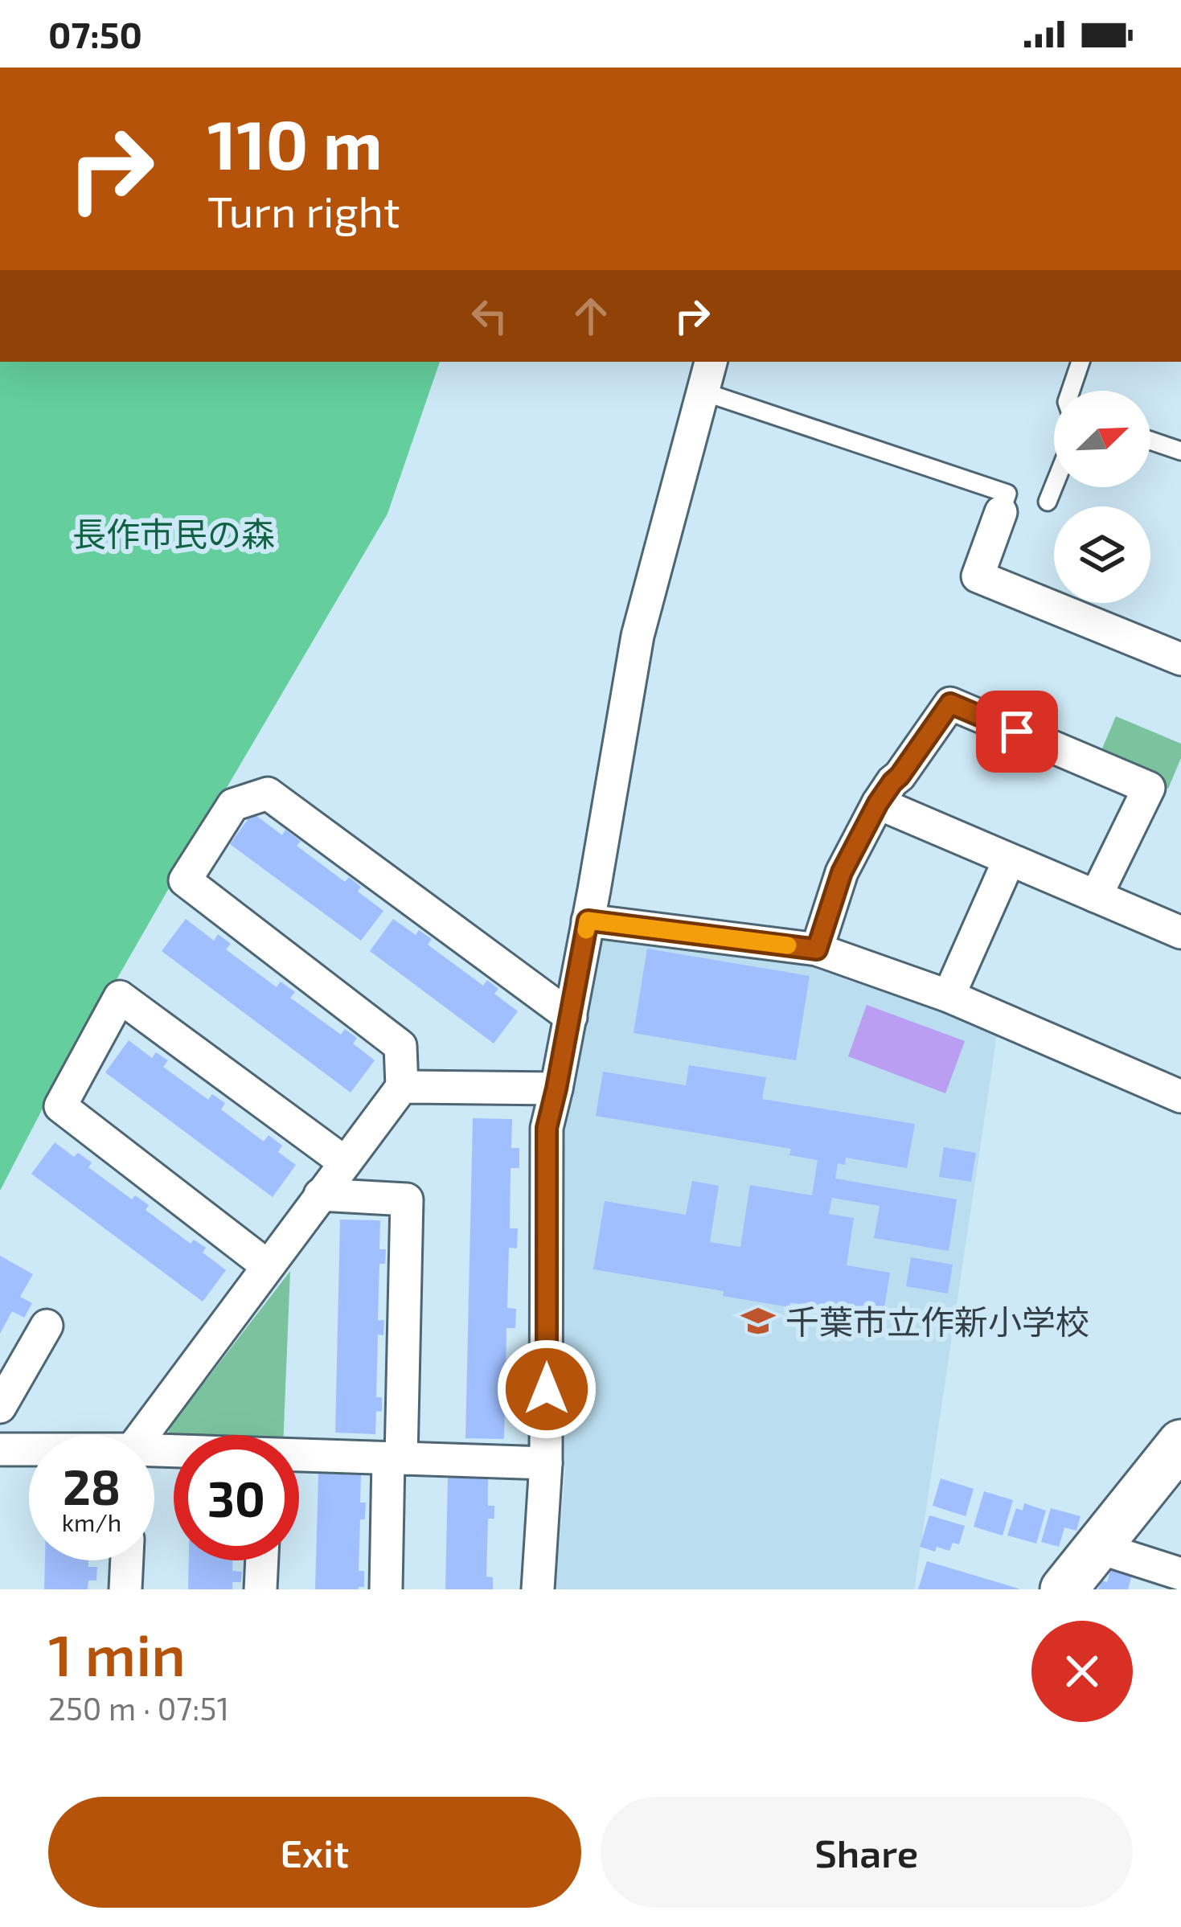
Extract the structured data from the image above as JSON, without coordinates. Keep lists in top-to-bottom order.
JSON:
{
  "parks": ["長作市民の森"],
  "places": {
    "school or university": ["千葉市立作新小学校"]
  },
  "north": "top right",
  "page": {
    "status": "07:50",
    "turn": ["110 m", "Turn right"],
    "speed": "28 km/h",
    "limit": "30",
    "heading": ["1 min", "250 m · 07:51"],
    "buttons": ["Exit", "Share"]
  }
}
